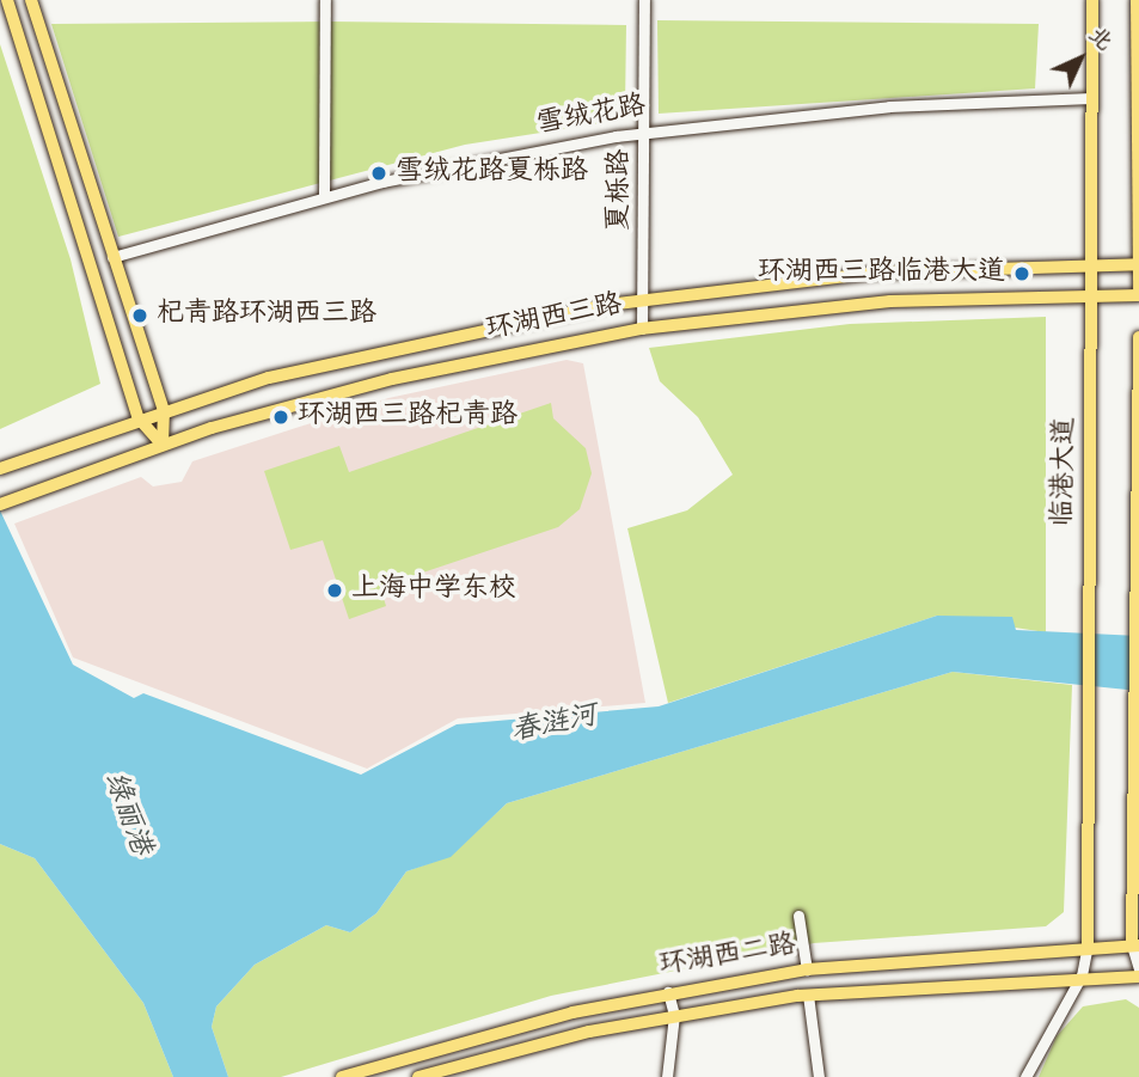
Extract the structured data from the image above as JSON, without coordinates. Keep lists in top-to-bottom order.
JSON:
{
  "streets": {
    "main road": ["环湖西三路", "临港大道", "环湖西二路"],
    "street": ["雪绒花路", "夏栎路"]
  },
  "crossings": [
    ["雪绒花路", "夏栎路"],
    ["雪绒花路", "临港大道"],
    ["夏栎路", "环湖西三路"],
    ["环湖西三路", "临港大道"],
    ["临港大道", "环湖西二路"]
  ],
  "water": ["春涟河", "绿丽港"],
  "places": [
    "雪绒花路夏栎路",
    "环湖西三路临港大道",
    "杞青路环湖西三路",
    "环湖西三路杞青路",
    "上海中学东校"
  ],
  "north": "top right"
}
